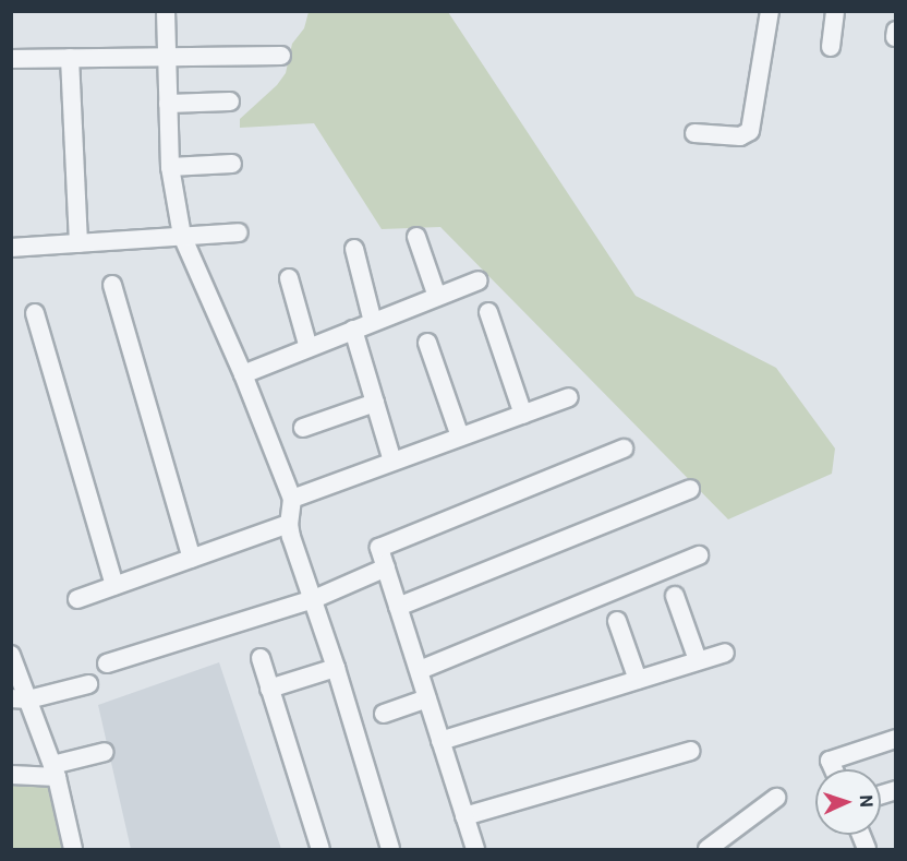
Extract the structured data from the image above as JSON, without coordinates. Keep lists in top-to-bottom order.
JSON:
{
  "north": "right"
}
